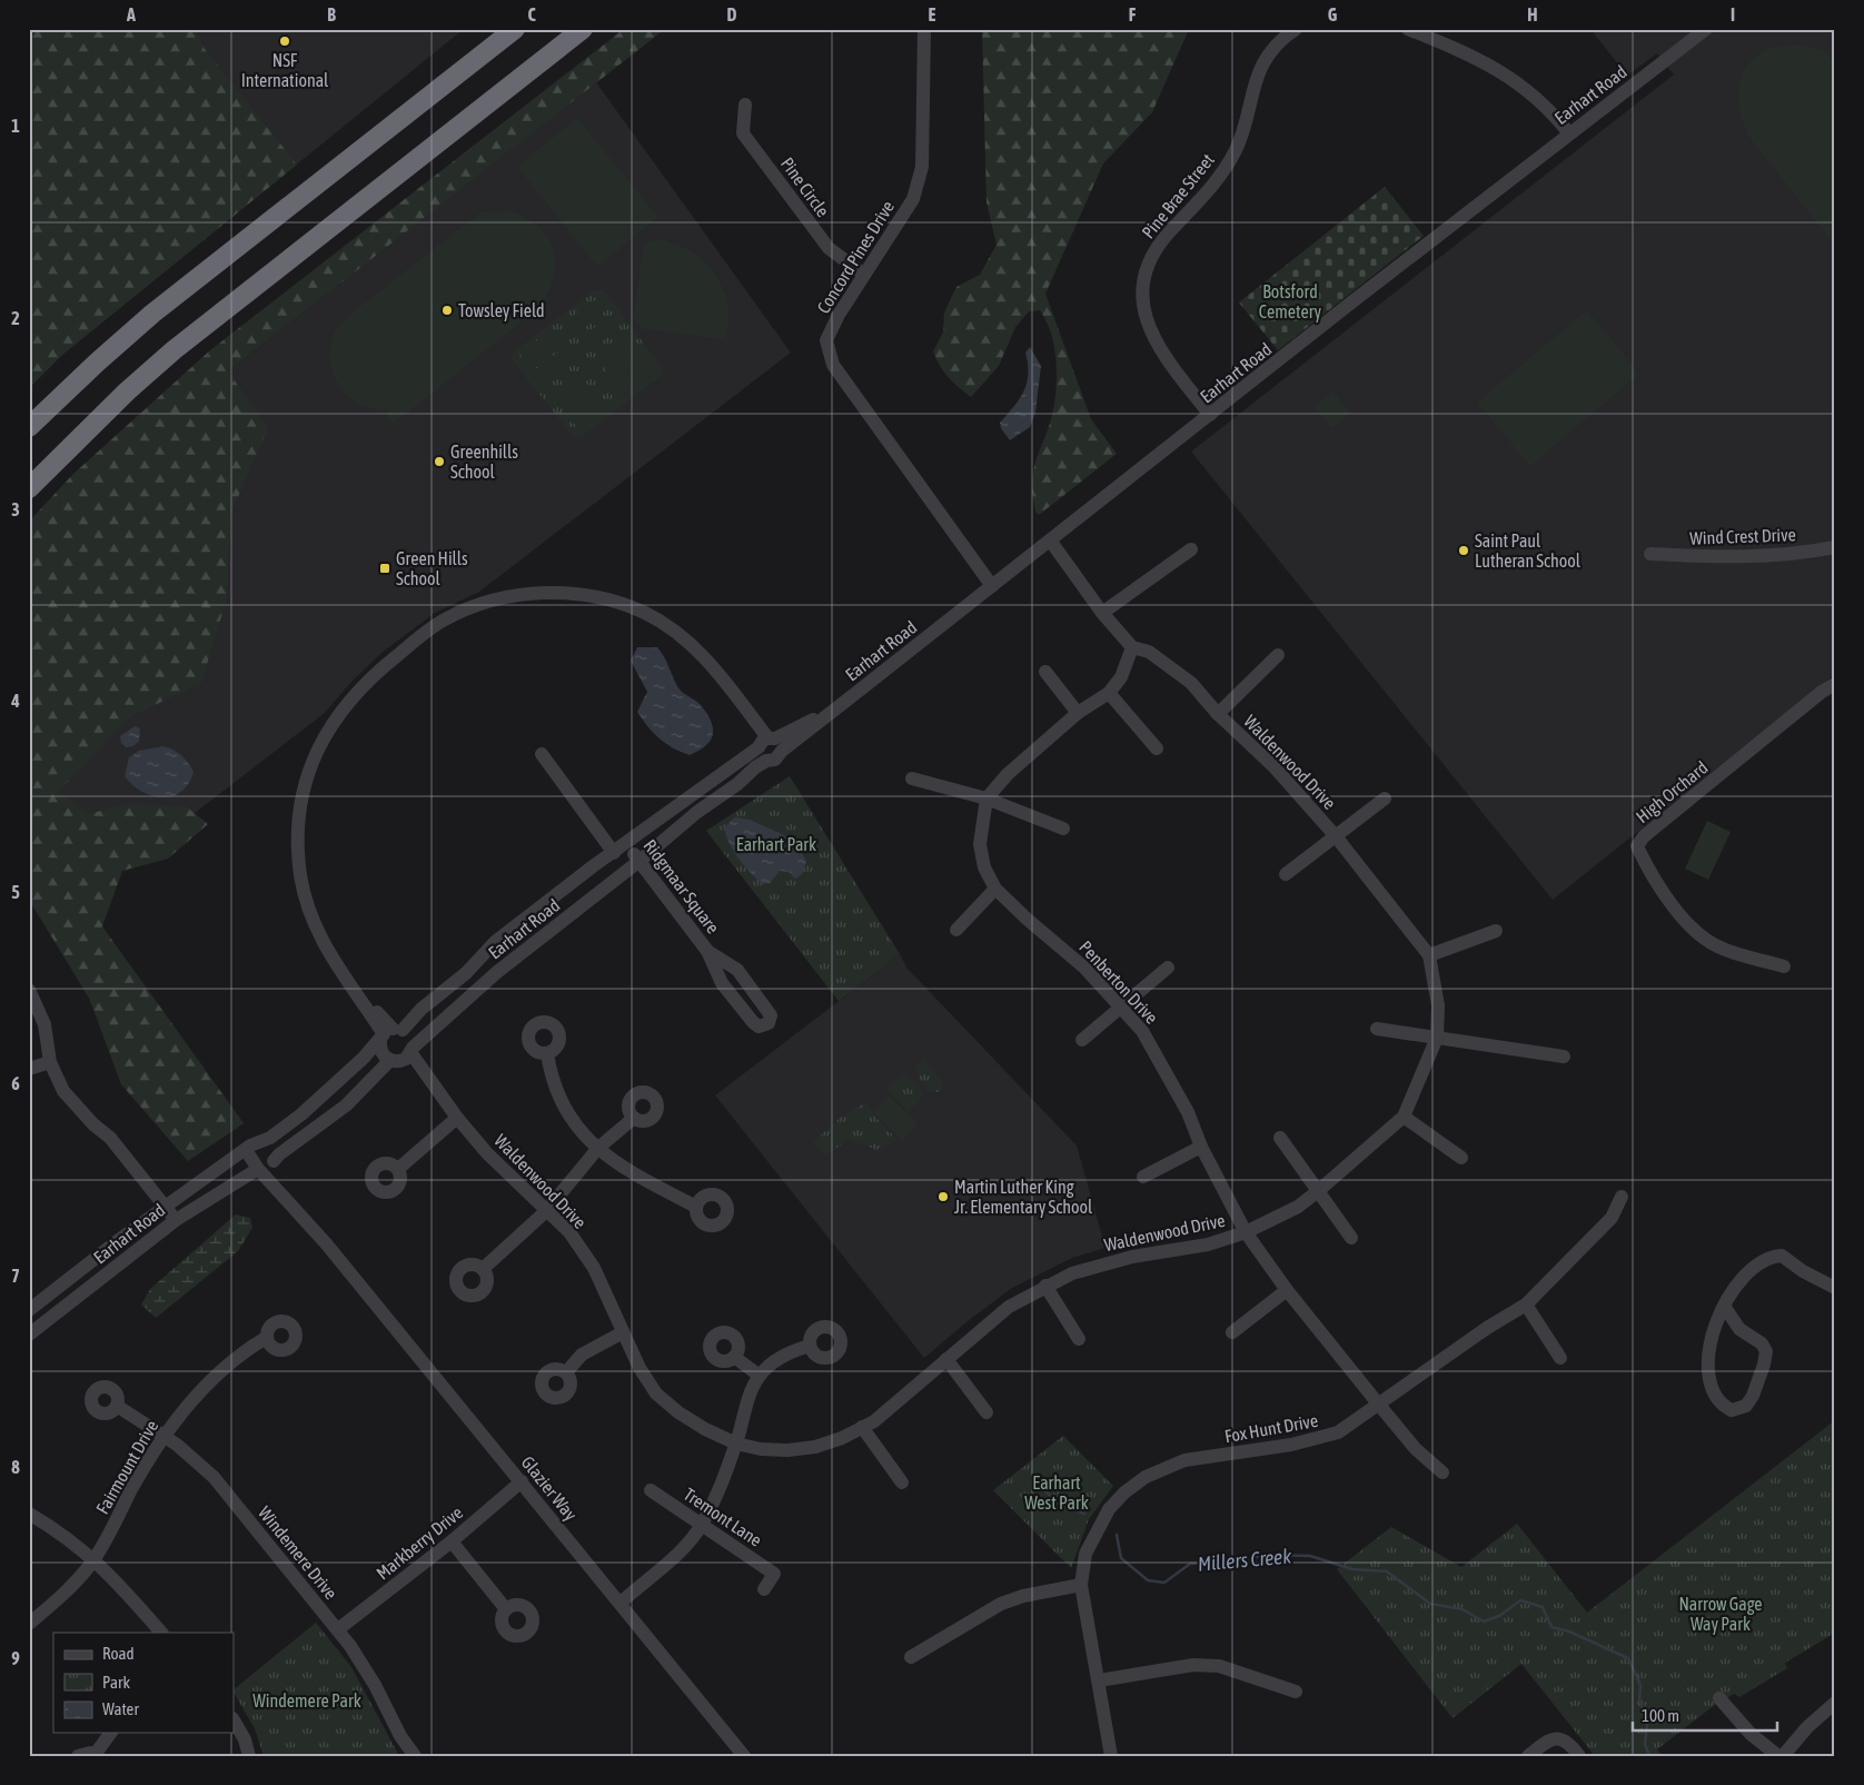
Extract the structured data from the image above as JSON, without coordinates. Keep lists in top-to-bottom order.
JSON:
{
  "streets": {
    "street": [
      "Earhart Road",
      "Pine Circle",
      "Pine Brae Street",
      "Concord Pines Drive",
      "Wind Crest Drive",
      "Waldenwood Drive",
      "High Orchard",
      "Ridgmaar Square",
      "Penberton Drive",
      "Fox Hunt Drive",
      "Fairmount Drive",
      "Glazier Way",
      "Tremont Lane",
      "Markberry Drive",
      "Windemere Drive"
    ]
  },
  "crossings": [
    ["Earhart Road", "Pine Brae Street"],
    ["Earhart Road", "Concord Pines Drive"],
    ["Earhart Road", "Waldenwood Drive"],
    ["Earhart Road", "Ridgmaar Square"],
    ["Earhart Road", "Glazier Way"],
    ["Pine Circle", "Concord Pines Drive"],
    ["Waldenwood Drive", "Penberton Drive"],
    ["Penberton Drive", "Fox Hunt Drive"],
    ["Fairmount Drive", "Windemere Drive"],
    ["Glazier Way", "Markberry Drive"],
    ["Markberry Drive", "Windemere Drive"]
  ],
  "water": ["Millers Creek"],
  "parks": [
    "Botsford Cemetery",
    "Earhart Park",
    "Earhart West Park",
    "Narrow Gage Way Park",
    "Windemere Park"
  ],
  "places": {
    "other": [
      "NSF International",
      "Towsley Field",
      "Greenhills School",
      "Saint Paul Lutheran School",
      "Martin Luther King Jr. Elementary School"
    ],
    "transit": ["Green Hills School"]
  },
  "legend": ["Road", "Park", "Water"],
  "scale_bar": "100 m",
  "grid": {
    "columns": [
      "A",
      "B",
      "C",
      "D",
      "E",
      "F",
      "G",
      "H",
      "I"
    ],
    "rows": [
      "1",
      "2",
      "3",
      "4",
      "5",
      "6",
      "7",
      "8",
      "9"
    ]
  }
}
